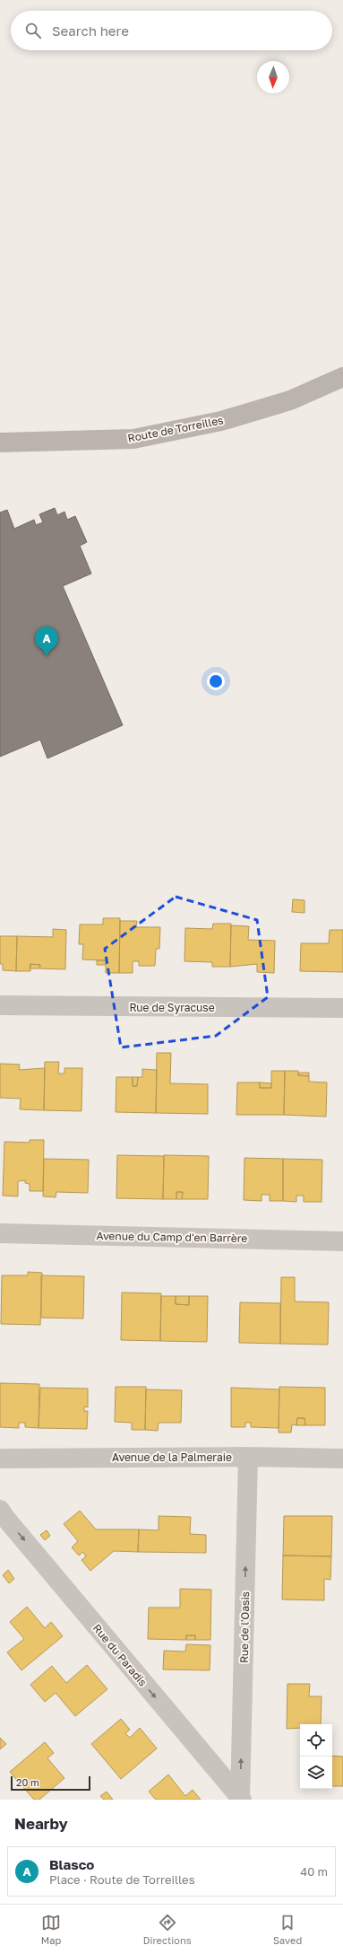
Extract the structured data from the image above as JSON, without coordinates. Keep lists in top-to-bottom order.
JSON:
{
  "streets": {
    "main road": ["Route de Torreilles"],
    "street": [
      "Rue de Syracuse",
      "Avenue du Camp d'en Barrère",
      "Avenue de la Palmeraie",
      "Rue de l'Oasis",
      "Rue du Paradis"
    ]
  },
  "crossings": [
    ["Avenue de la Palmeraie", "Rue de l'Oasis"],
    ["Rue de l'Oasis", "Rue du Paradis"]
  ],
  "one_way": ["Rue de l'Oasis", "Rue du Paradis"],
  "scale_bar": "20 m",
  "north": "bottom",
  "page": {
    "search": "Search here",
    "pins": "A",
    "scale": "20 m",
    "heading": "Nearby",
    "list": [
      {
        "mark": "A",
        "name": "Blasco",
        "note": "Place · Route de Torreilles",
        "value": "40 m"
      }
    ],
    "nav": ["Map", "Directions", "Saved"]
  }
}
